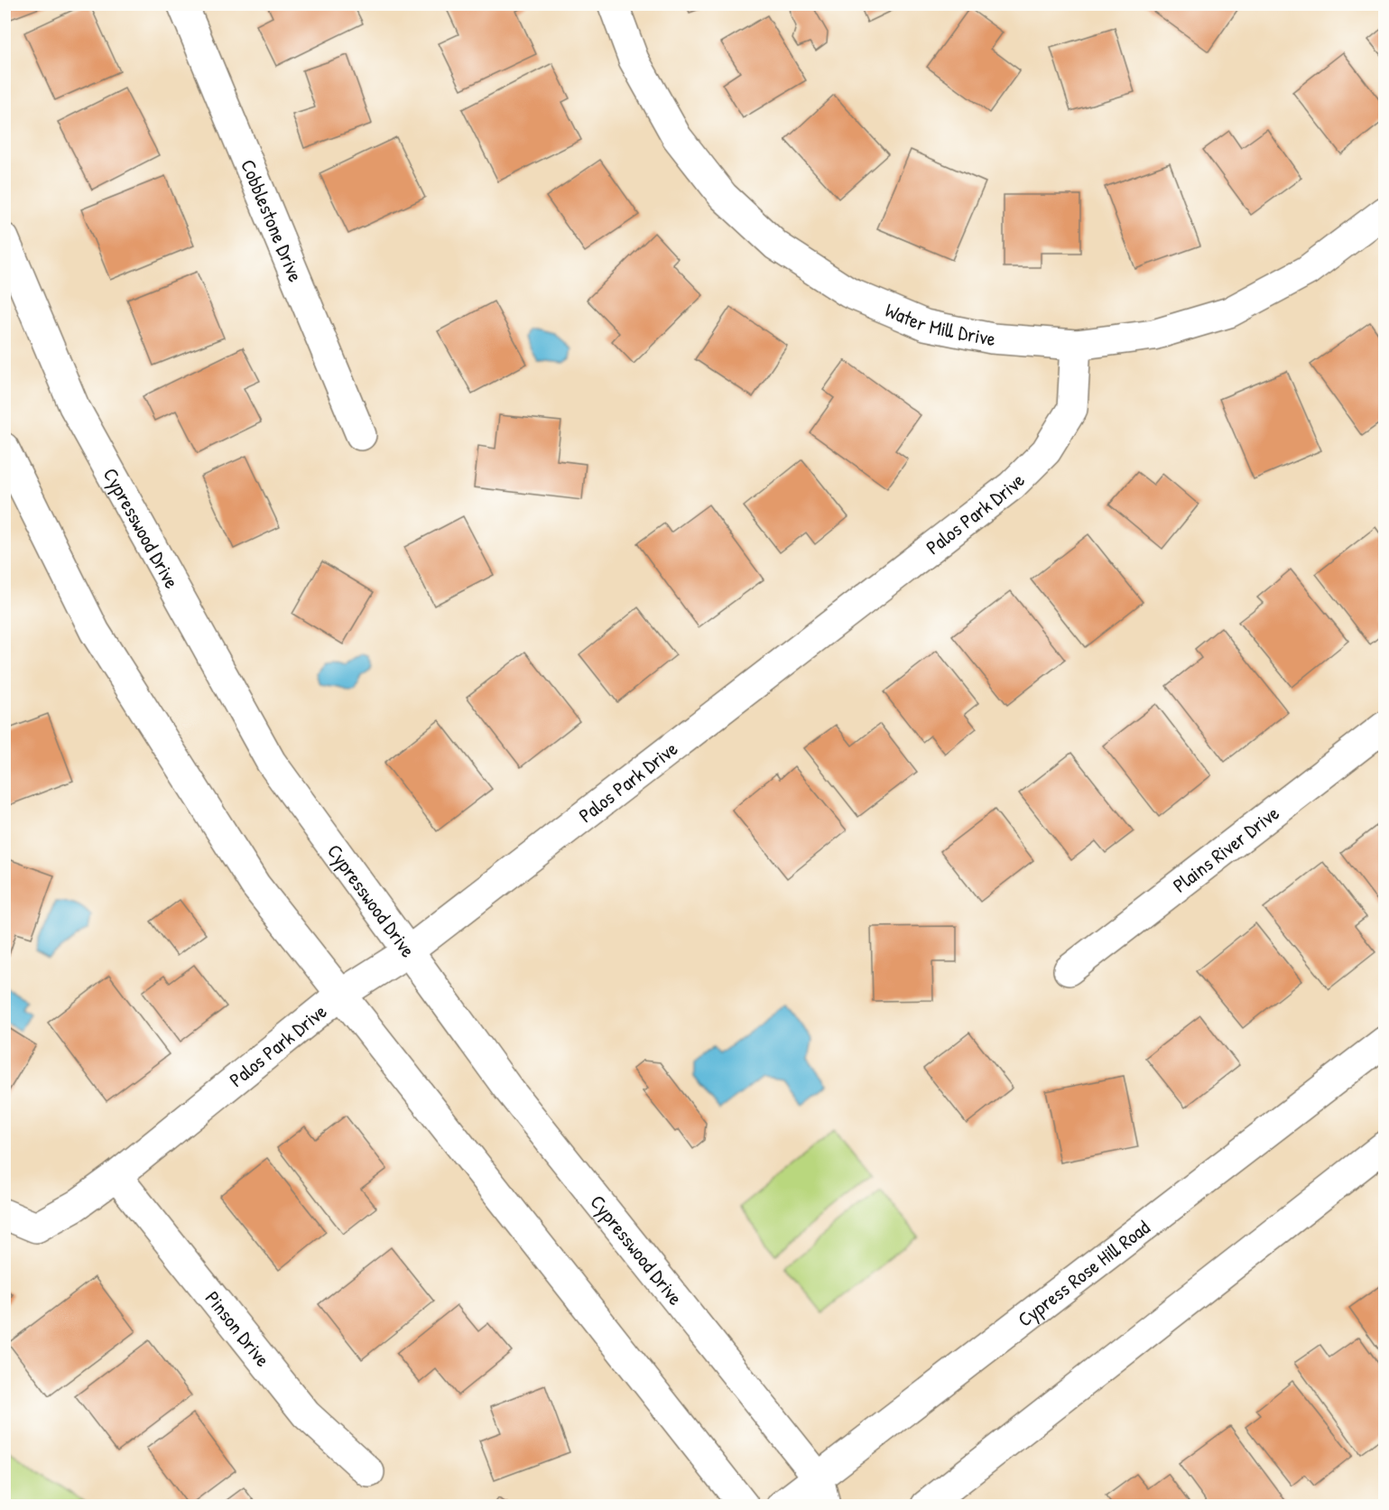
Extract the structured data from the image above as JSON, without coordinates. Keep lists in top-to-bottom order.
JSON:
{
  "streets": {
    "main road": [
      "Cobblestone Drive",
      "Water Mill Drive",
      "Palos Park Drive",
      "Cypresswood Drive",
      "Plains River Drive",
      "Cypress Rose Hill Road",
      "Pinson Drive"
    ]
  },
  "crossings": [
    ["Water Mill Drive", "Palos Park Drive"],
    ["Palos Park Drive", "Cypresswood Drive"],
    ["Palos Park Drive", "Pinson Drive"],
    ["Cypresswood Drive", "Cypress Rose Hill Road"]
  ]
}
